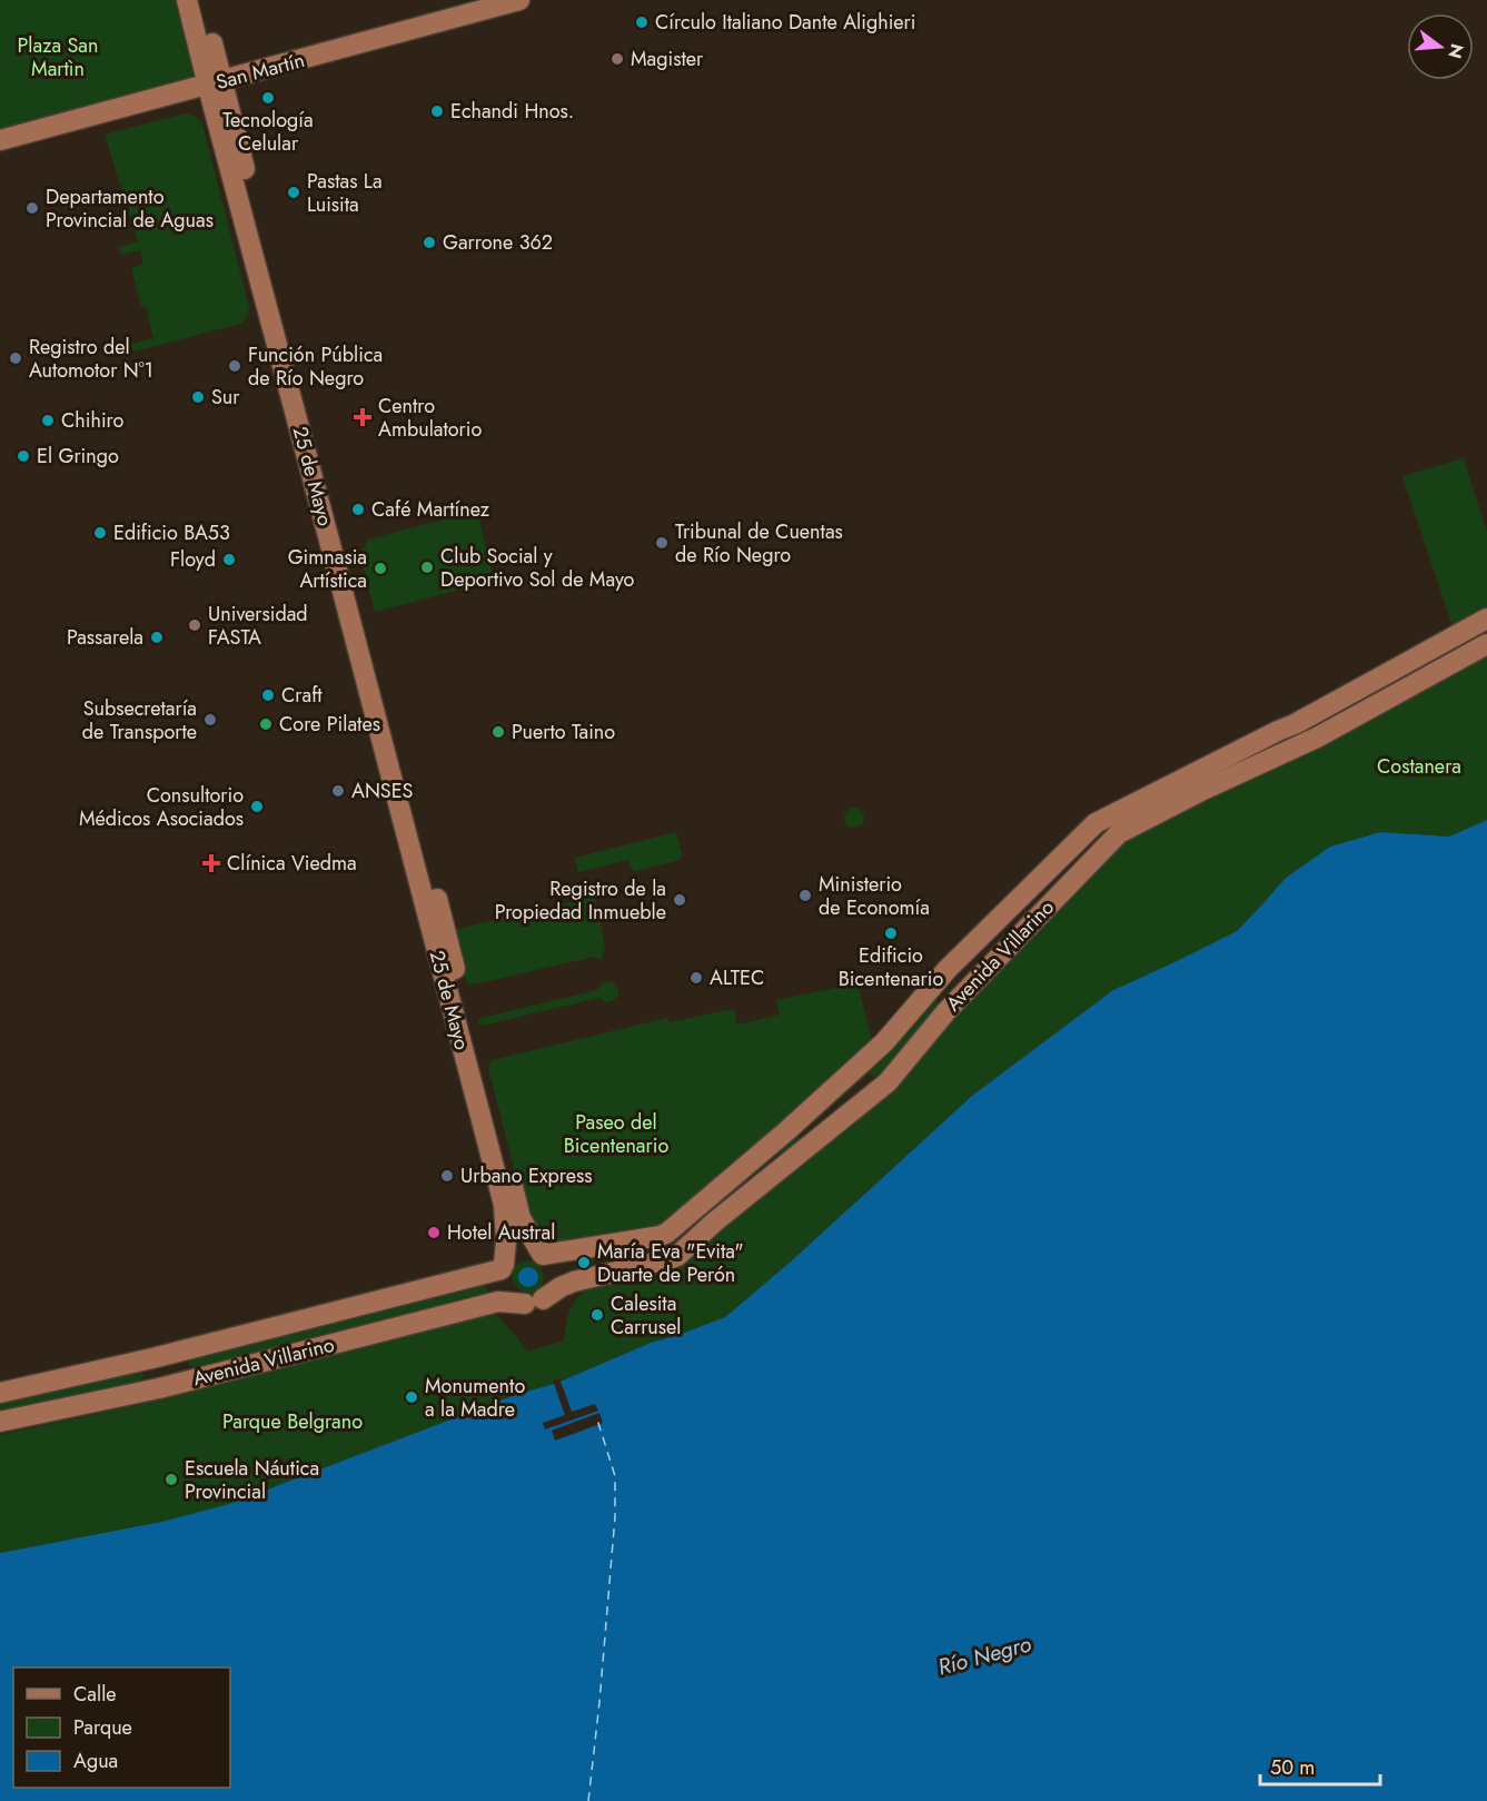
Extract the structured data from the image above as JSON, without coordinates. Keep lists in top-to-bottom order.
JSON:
{
  "streets": {
    "main road": ["San Martín", "25 de Mayo", "Avenida Villarino"]
  },
  "crossings": [
    ["San Martín", "25 de Mayo"],
    ["25 de Mayo", "Avenida Villarino"]
  ],
  "water": ["Río Negro"],
  "parks": [
    "Plaza San Martìn",
    "Costanera",
    "Paseo del Bicentenario",
    "Parque Belgrano"
  ],
  "places": {
    "other": [
      "Círculo Italiano Dante Alighieri",
      "Magister",
      "Tecnología Celular",
      "Echandi Hnos.",
      "Pastas La Luisita",
      "Departamento Provincial de Aguas",
      "Garrone 362",
      "Registro del Automotor N°1",
      "Función Pública de Río Negro",
      "Sur",
      "Chihiro",
      "El Gringo",
      "Café Martínez",
      "Edificio BA53",
      "Tribunal de Cuentas de Río Negro",
      "Floyd",
      "Club Social y Deportivo Sol de Mayo",
      "Gimnasia Artística",
      "Universidad FASTA",
      "Passarela",
      "Craft",
      "Subsecretaría de Transporte",
      "Core Pilates",
      "Puerto Taino",
      "ANSES",
      "Consultorio Médicos Asociados",
      "Ministerio de Economía",
      "Registro de la Propiedad Inmueble",
      "Edificio Bicentenario",
      "ALTEC",
      "Urbano Express",
      "Hotel Austral",
      "María Eva \"Evita\" Duarte de Perón",
      "Calesita Carrusel",
      "Monumento a la Madre",
      "Escuela Náutica Provincial"
    ],
    "health": ["Centro Ambulatorio", "Clínica Viedma"]
  },
  "legend": ["Calle", "Parque", "Agua"],
  "scale_bar": "50 m",
  "north": "right"
}
